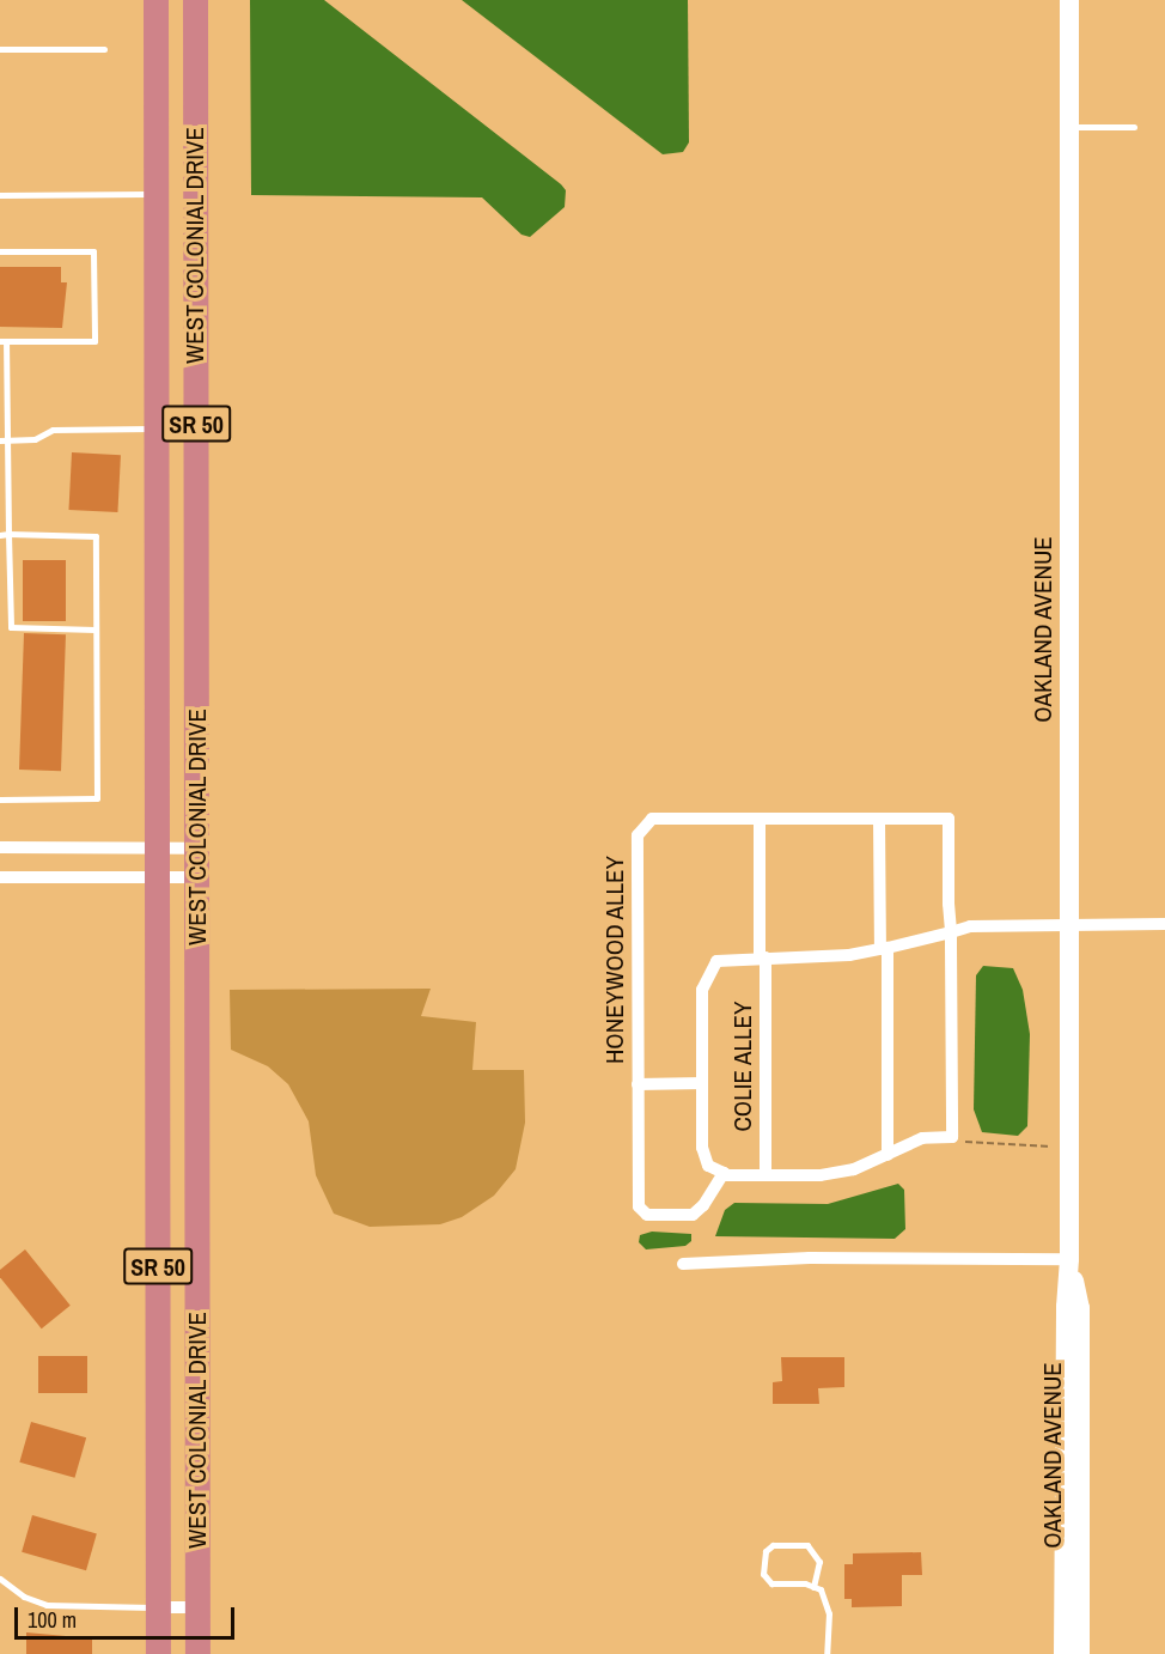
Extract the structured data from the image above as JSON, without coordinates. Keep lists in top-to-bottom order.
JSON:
{
  "streets": {
    "highway": ["WEST COLONIAL DRIVE", "SR 50"],
    "street": ["OAKLAND AVENUE", "HONEYWOOD ALLEY", "COLIE ALLEY"]
  },
  "crossings": [
    ["HONEYWOOD ALLEY", "COLIE ALLEY"]
  ],
  "scale_bar": "100 m"
}
